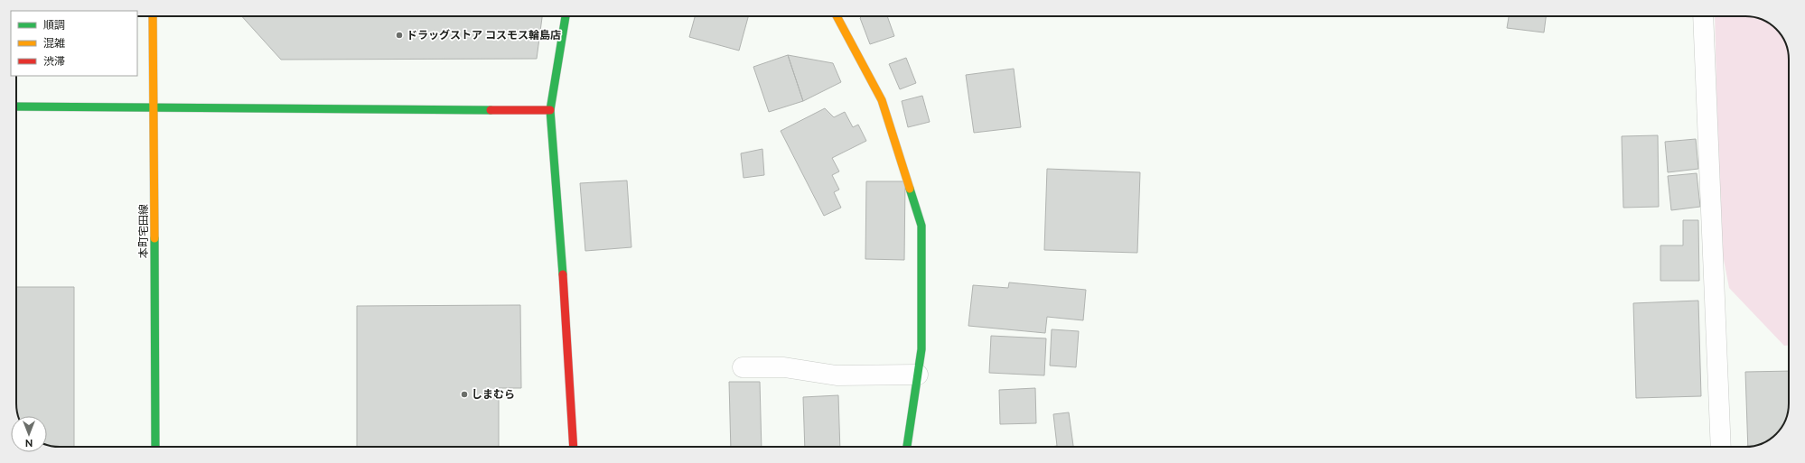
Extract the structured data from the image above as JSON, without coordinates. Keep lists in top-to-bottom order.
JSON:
{
  "streets": {
    "street": ["本町宅田線"]
  },
  "places": ["ドラッグストア コスモス輪島店", "しまむら"],
  "legend": ["順調", "混雑", "渋滞"],
  "north": "bottom"
}
